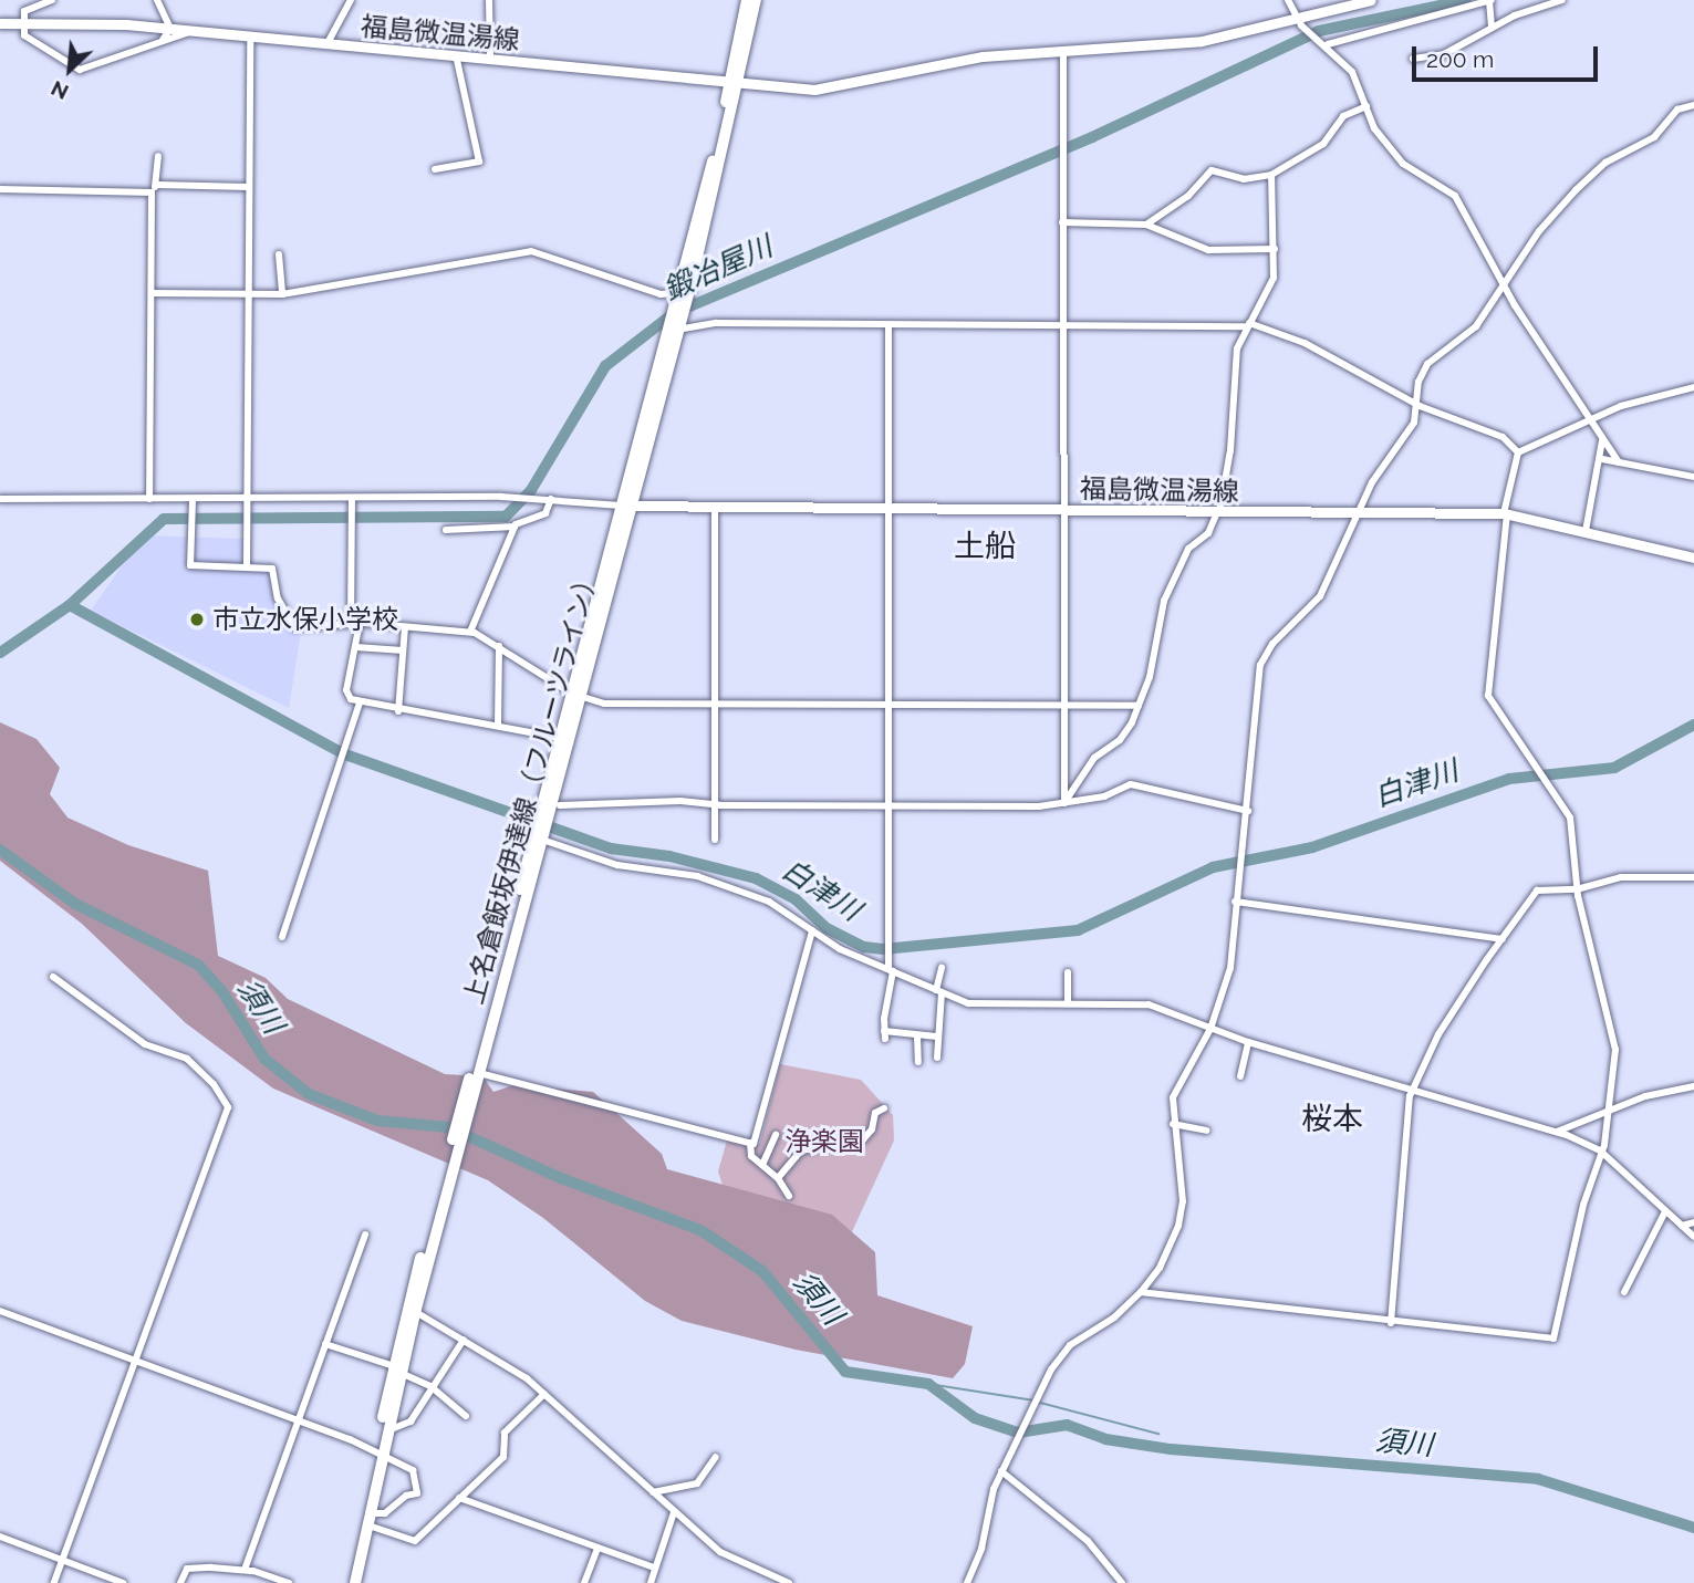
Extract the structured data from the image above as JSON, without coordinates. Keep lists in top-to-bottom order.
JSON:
{
  "streets": {
    "main road": ["福島微温湯線", "上名倉飯坂伊達線（フルーツライン）"]
  },
  "crossings": [
    ["福島微温湯線", "上名倉飯坂伊達線（フルーツライン）"]
  ],
  "districts": ["土船", "桜本"],
  "water": ["鍛冶屋川", "白津川", "須川"],
  "parks": ["浄楽園"],
  "places": ["市立水保小学校"],
  "scale_bar": "200 m",
  "north": "bottom left"
}
